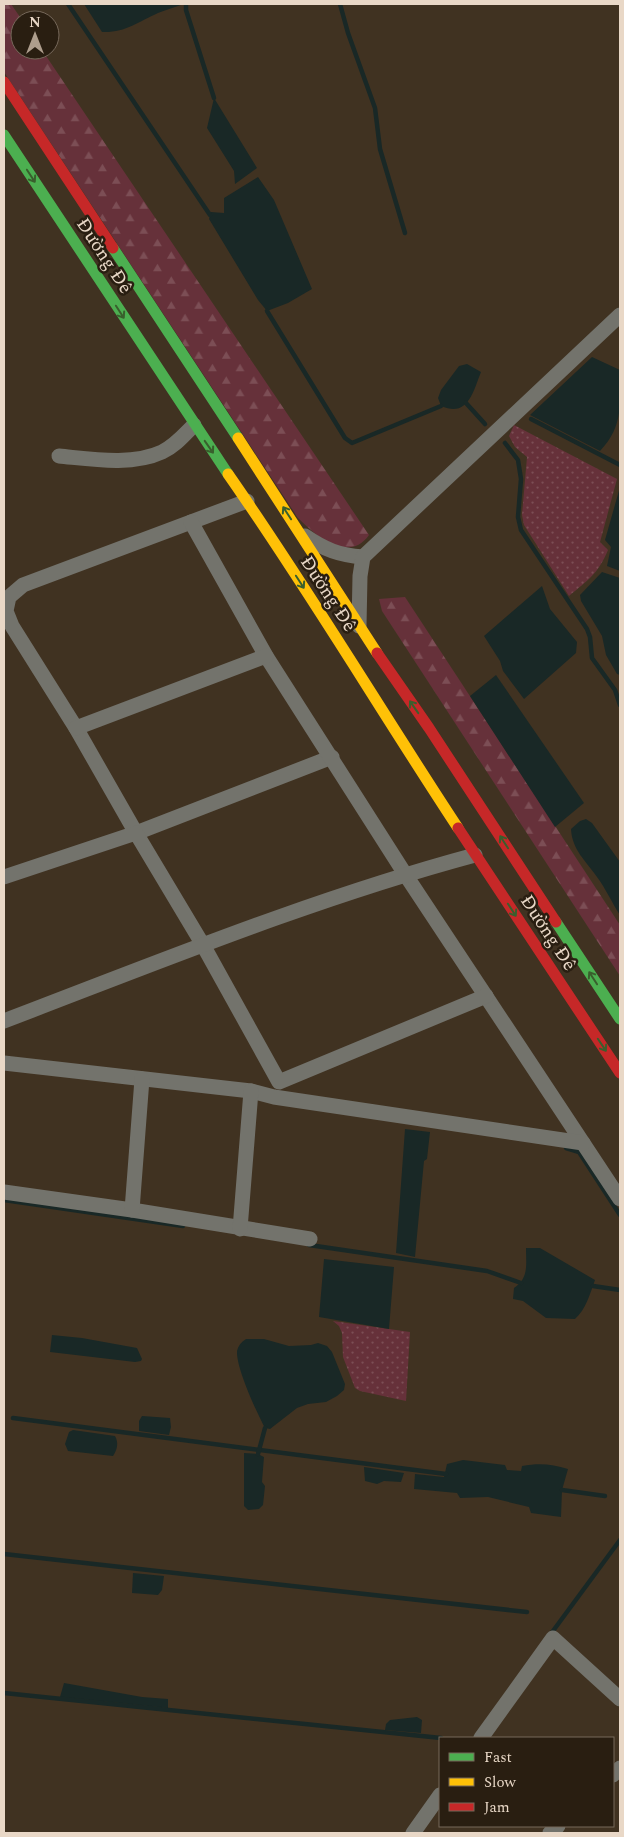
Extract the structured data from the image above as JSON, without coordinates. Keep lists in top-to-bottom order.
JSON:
{
  "streets": {
    "street": ["Đường Đê"]
  },
  "legend": ["Fast", "Slow", "Jam"],
  "north": "top"
}
